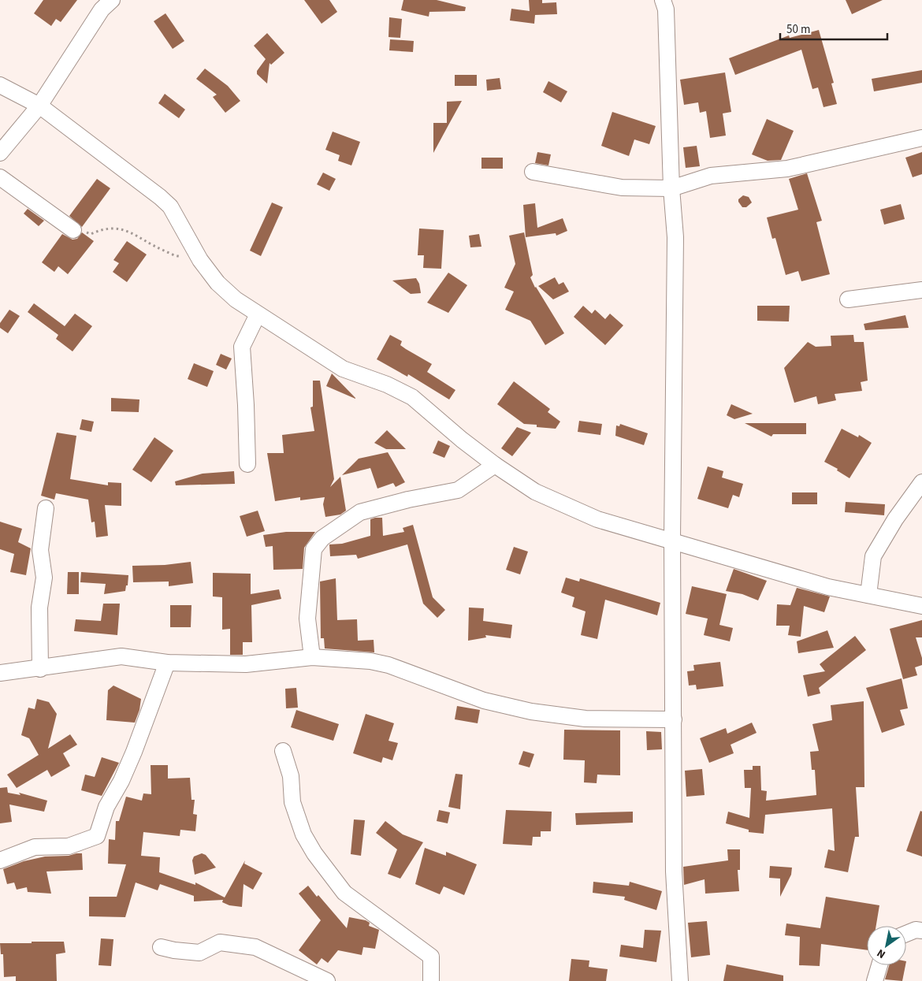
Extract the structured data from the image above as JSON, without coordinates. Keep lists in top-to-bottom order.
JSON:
{
  "scale_bar": "50 m",
  "north": "bottom left"
}
